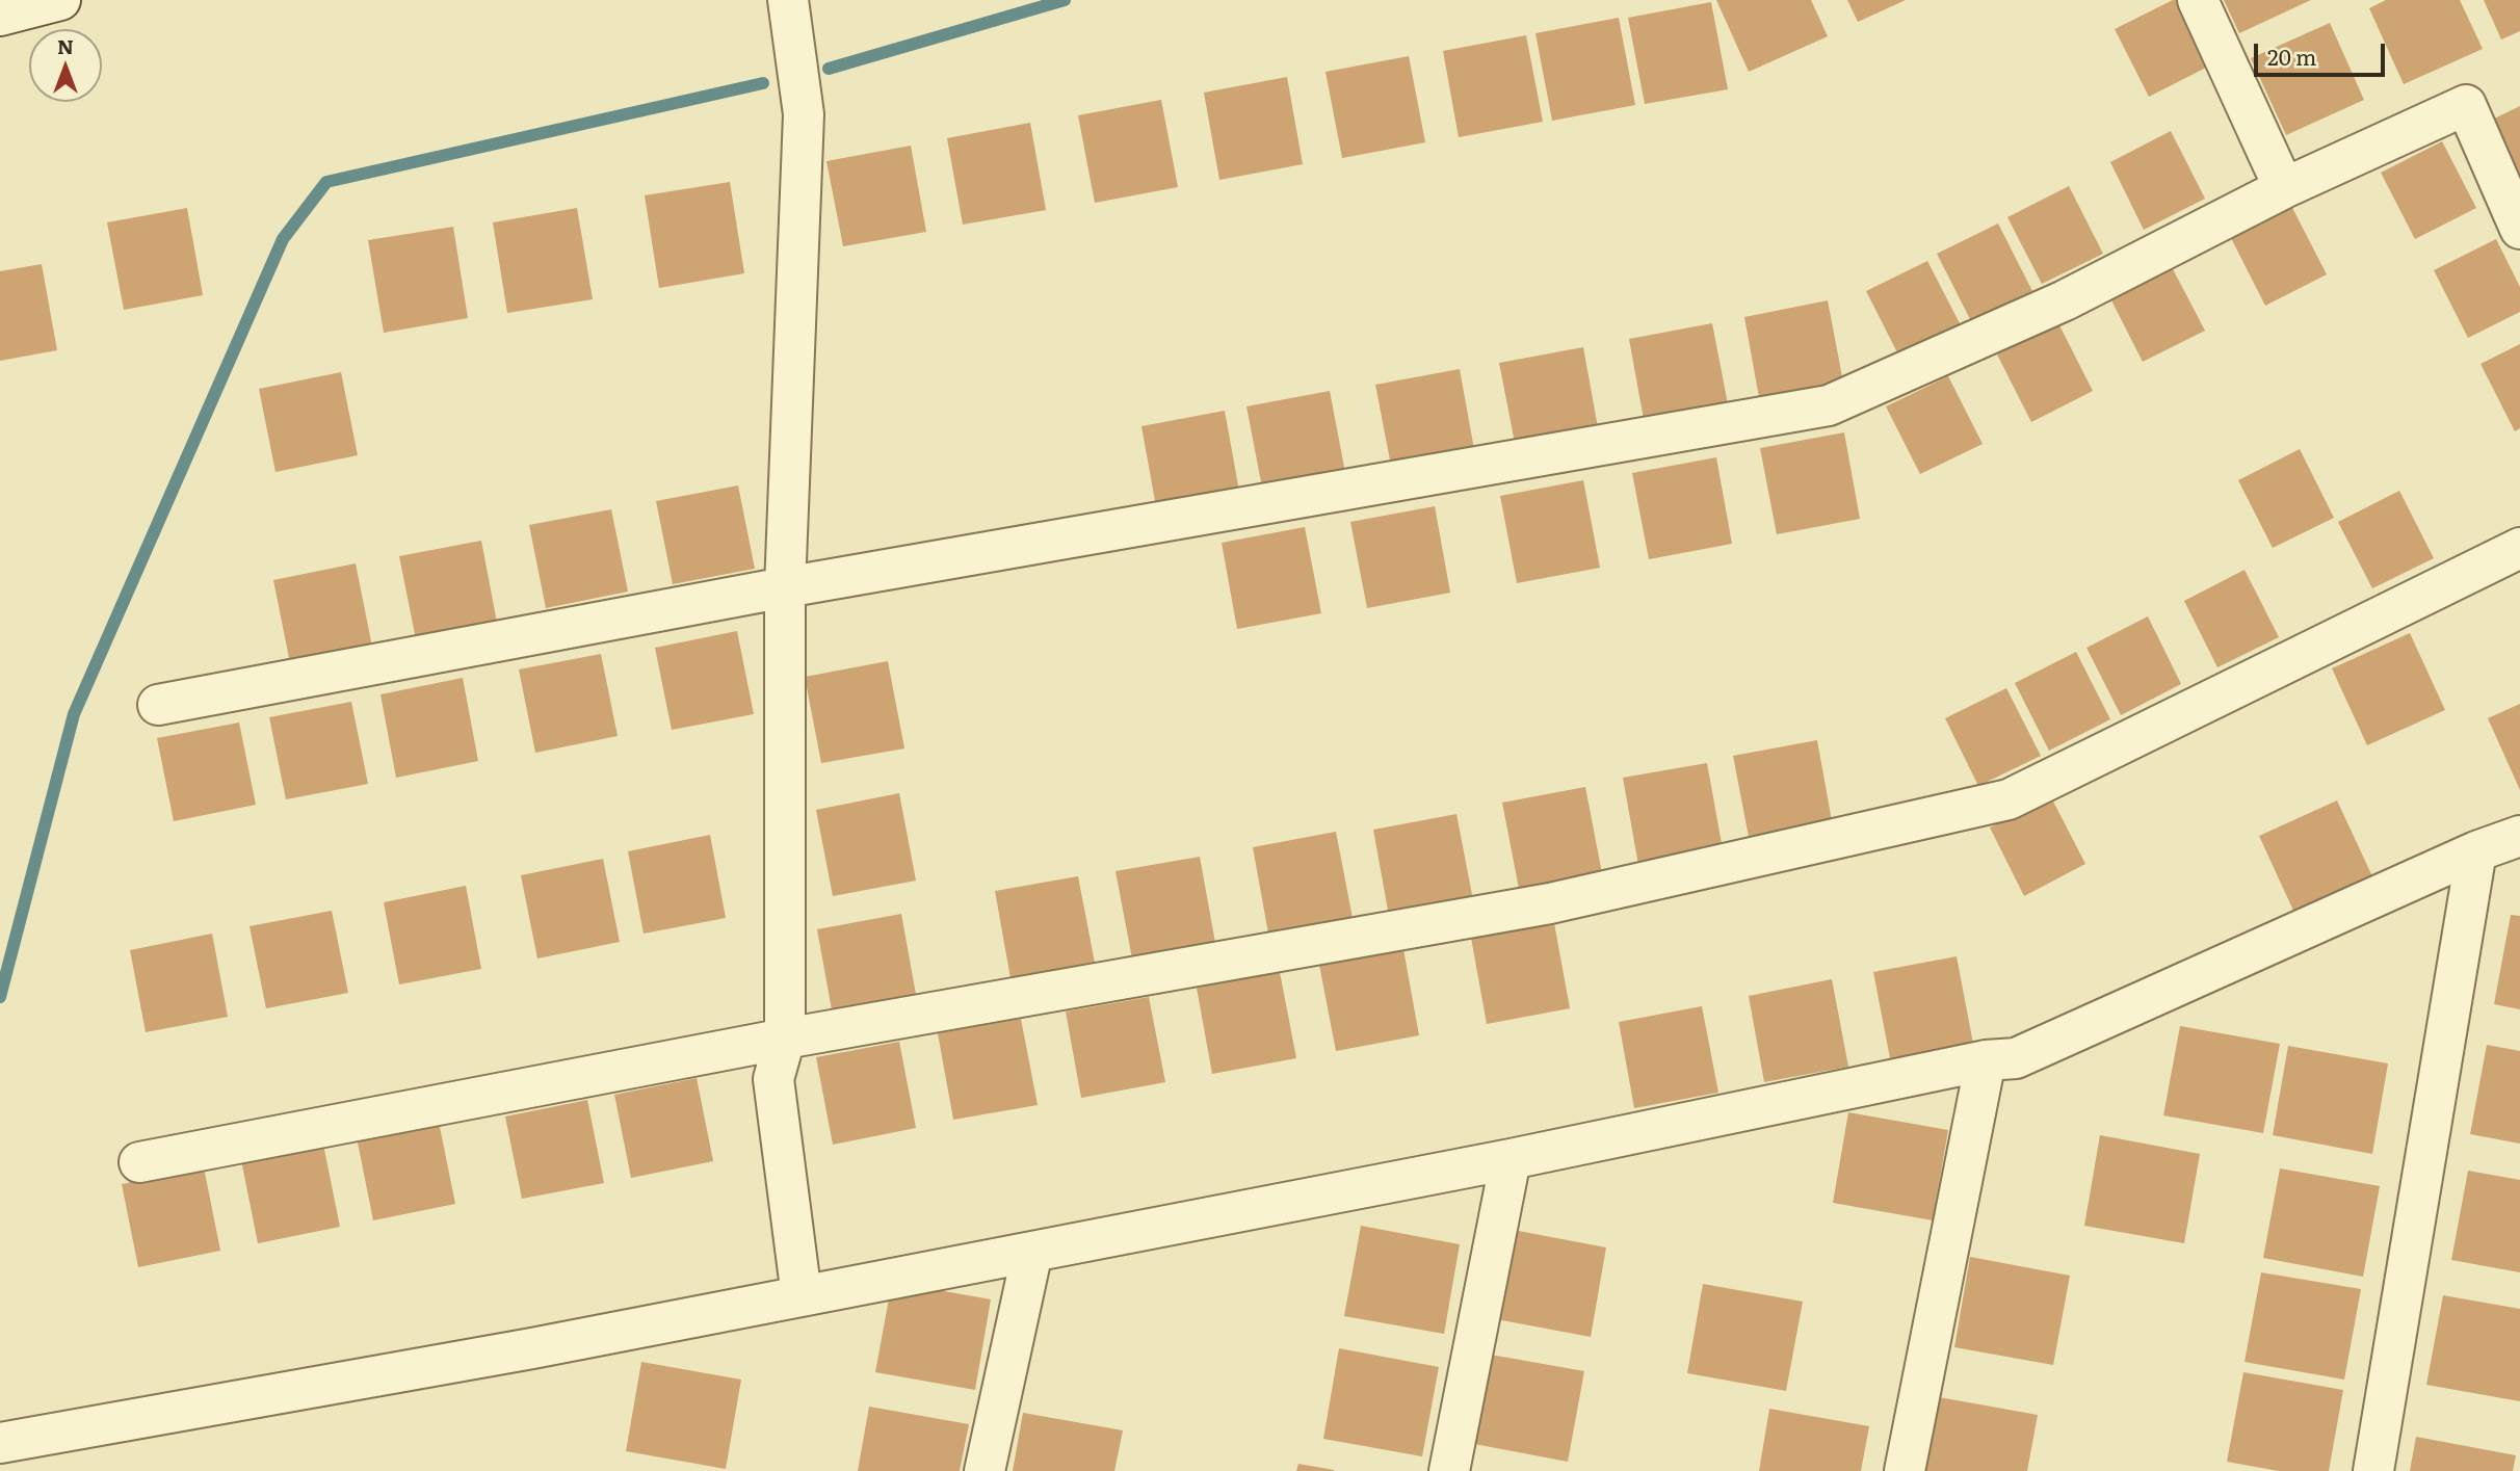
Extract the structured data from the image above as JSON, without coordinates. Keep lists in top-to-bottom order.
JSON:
{
  "scale_bar": "20 m",
  "north": "top"
}
